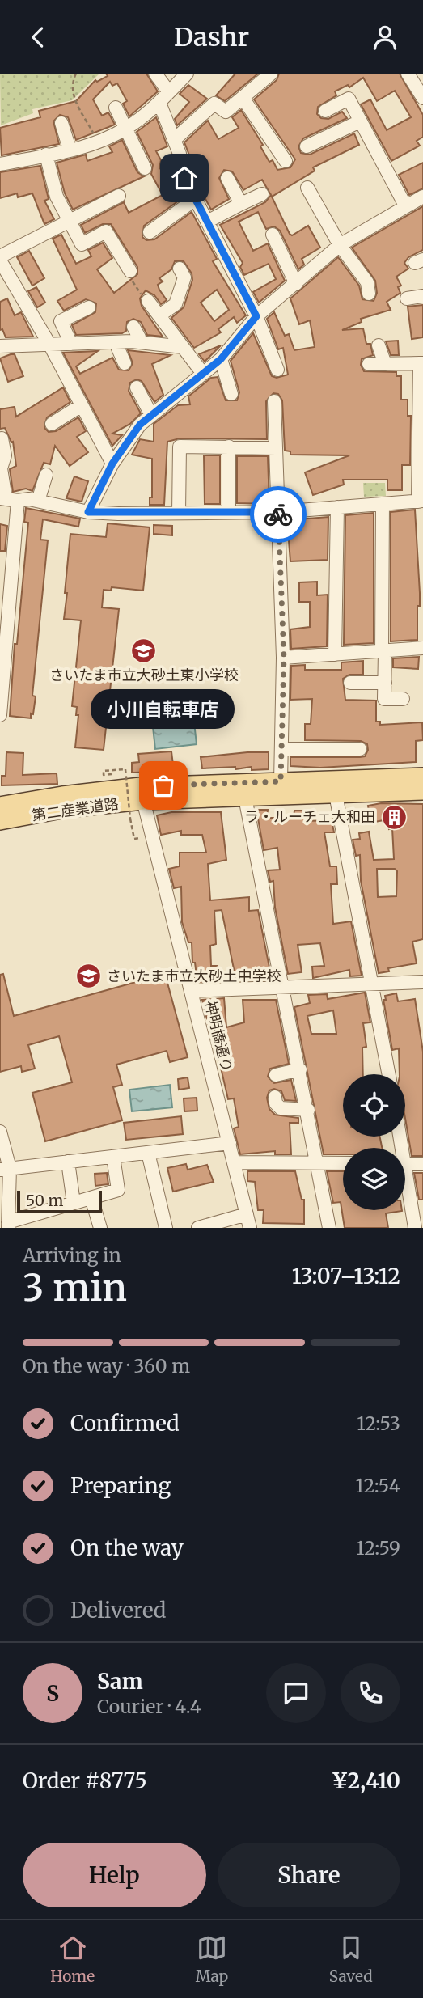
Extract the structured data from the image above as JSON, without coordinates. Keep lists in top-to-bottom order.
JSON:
{
  "streets": {
    "main road": ["第二産業道路"],
    "street": ["神明橋通り"]
  },
  "crossings": [
    ["第二産業道路", "神明橋通り"]
  ],
  "places": {
    "school or university": ["さいたま市立大砂土東小学校", "さいたま市立大砂土中学校"],
    "other": ["小川自転車店"],
    "building": ["ラ・ルーチェ大和田"]
  },
  "scale_bar": "50 m",
  "page": {
    "header": "Dashr",
    "bubble": "小川自転車店",
    "scale": "50 m",
    "heading": ["3 min", "Arriving in", "13:07–13:12"],
    "panel": [
      "Sam",
      "Courier · 4.4",
      "Order #8775",
      "¥2,410"
    ],
    "bar": "On the way · 360 m",
    "list": [
      ["Confirmed", "12:53"],
      ["Preparing", "12:54"],
      ["On the way", "12:59"],
      "Delivered"
    ],
    "round": "S",
    "buttons": ["Help", "Share"],
    "tabs": ["Home", "Map", "Saved"]
  }
}
